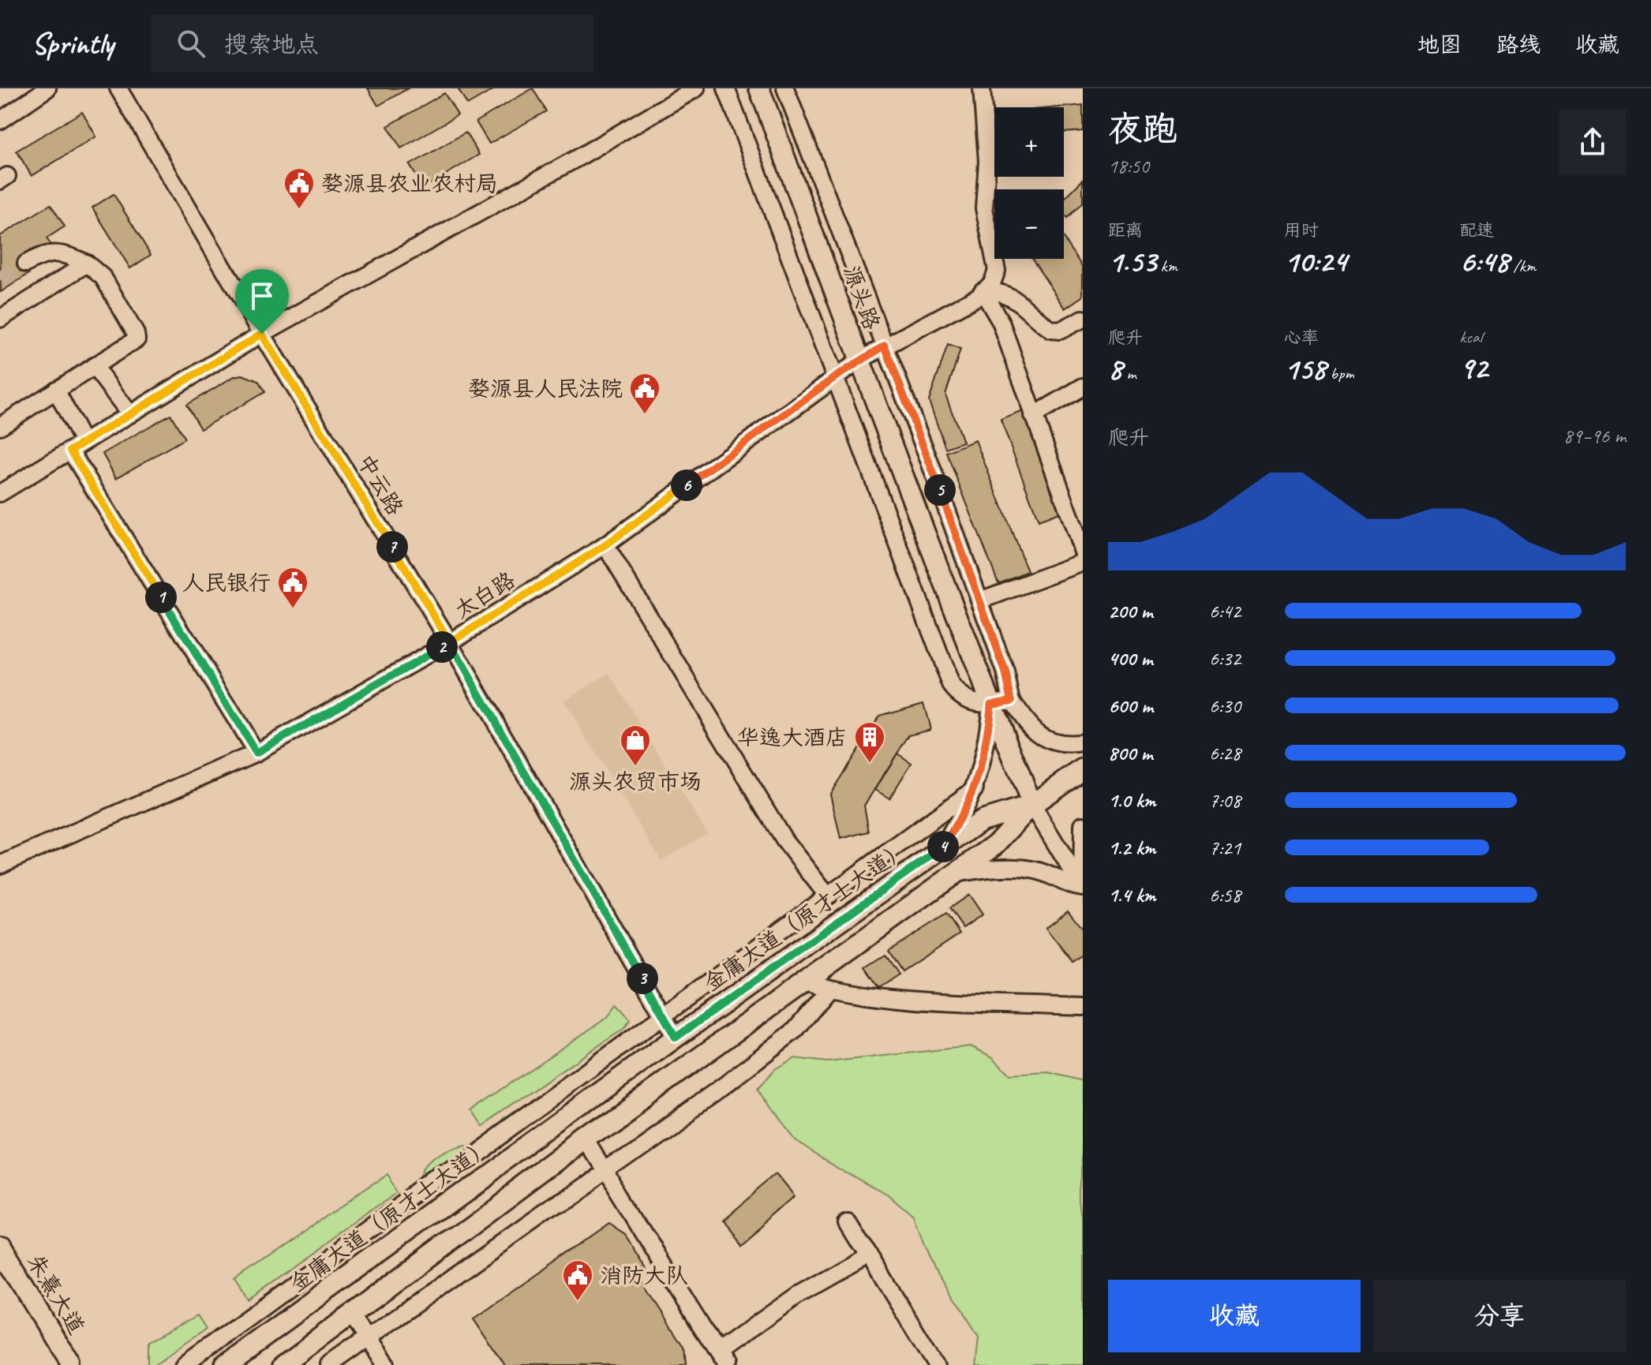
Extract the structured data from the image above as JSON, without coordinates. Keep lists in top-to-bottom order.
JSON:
{
  "streets": {
    "main road": ["源头路", "金庸大道（原才士大道）", "朱熹大道"],
    "street": ["中云路", "太白路"]
  },
  "crossings": [
    ["源头路", "太白路"],
    ["源头路", "金庸大道（原才士大道）"],
    ["中云路", "太白路"],
    ["中云路", "金庸大道（原才士大道）"]
  ],
  "places": {
    "public building": [
      "婺源县农业农村局",
      "婺源县人民法院",
      "人民银行",
      "消防大队"
    ],
    "building": ["华逸大酒店"],
    "shop": ["源头农贸市场"]
  },
  "page": {
    "header": "Sprintly",
    "search": "搜索地点",
    "nav": ["地图", "路线", "收藏"],
    "heading": ["夜跑", "18:50"],
    "map_buttons": ["+", "−"],
    "stats": [
      ["距离", "1.53 km"],
      ["用时", "10:24"],
      ["配速", "6:48 /km"],
      ["爬升", "8 m"],
      ["心率", "158 bpm"],
      ["kcal", "92"]
    ],
    "chart": ["爬升", "89–96 m"],
    "pins": [
      "6",
      "5",
      "7",
      "1",
      "2",
      "4",
      "3"
    ],
    "list": [
      {
        "name": "200 m",
        "note": "6:42"
      },
      {
        "name": "400 m",
        "note": "6:32"
      },
      {
        "name": "600 m",
        "note": "6:30"
      },
      {
        "name": "800 m",
        "note": "6:28"
      },
      {
        "name": "1.0 km",
        "note": "7:08"
      },
      {
        "name": "1.2 km",
        "note": "7:21"
      },
      {
        "name": "1.4 km",
        "note": "6:58"
      }
    ],
    "buttons": ["收藏", "分享"]
  }
}
